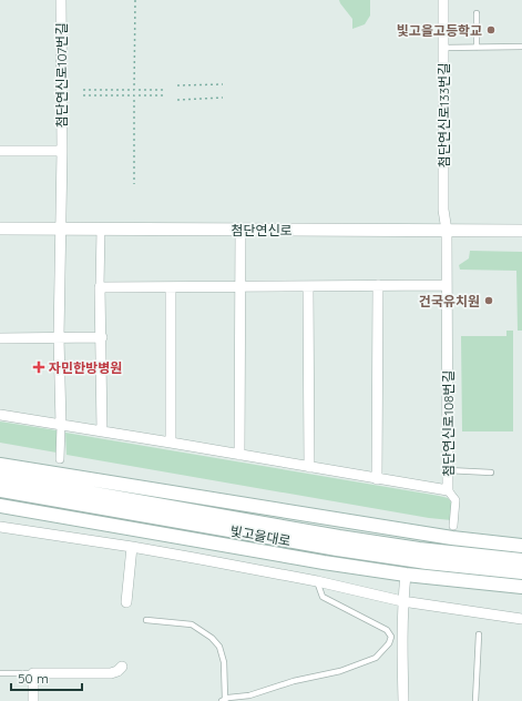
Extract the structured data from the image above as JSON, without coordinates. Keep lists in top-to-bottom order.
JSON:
{
  "streets": {
    "main road": ["빛고을대로"],
    "street": [
      "첨단연신로107번길",
      "첨단연신로133번길",
      "첨단연신로",
      "첨단연신로108번길"
    ]
  },
  "crossings": [
    ["첨단연신로107번길", "첨단연신로"],
    ["첨단연신로133번길", "첨단연신로"],
    ["첨단연신로133번길", "첨단연신로108번길"],
    ["첨단연신로", "첨단연신로108번길"]
  ],
  "places": {
    "other": ["빛고을고등학교", "건국유치원"],
    "health": ["자민한방병원"]
  },
  "scale_bar": "50 m"
}
